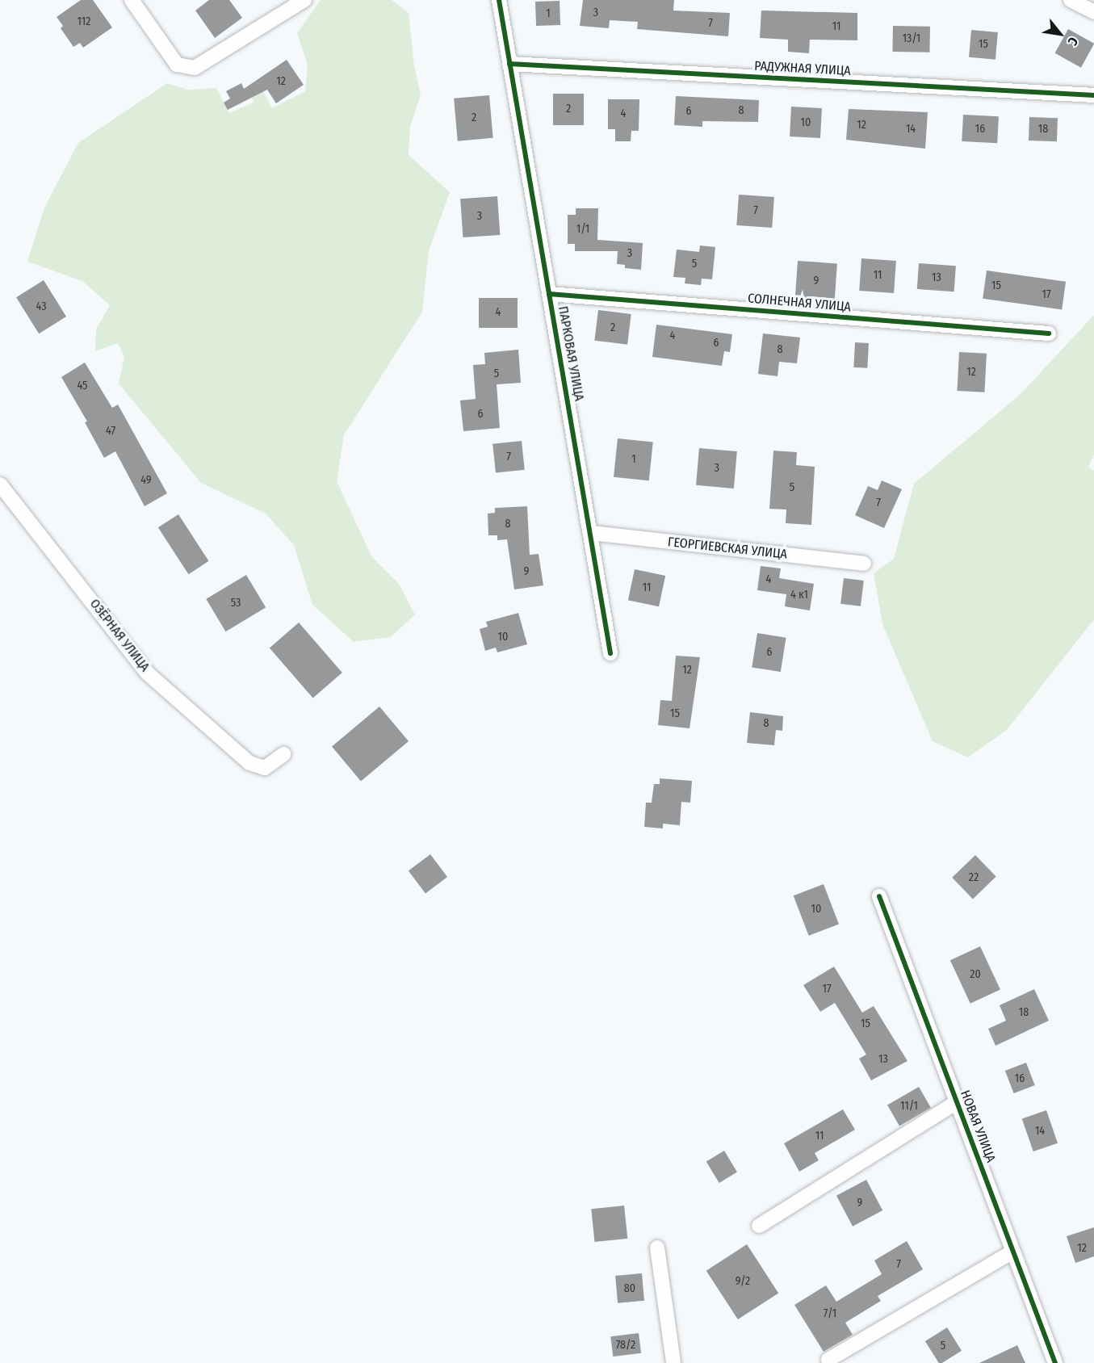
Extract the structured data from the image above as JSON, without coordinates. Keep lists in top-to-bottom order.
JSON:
{
  "streets": {
    "street": [
      "РАДУЖНАЯ УЛИЦА",
      "СОЛНЕЧНАЯ УЛИЦА",
      "ПАРКОВАЯ УЛИЦА",
      "ГЕОРГИЕВСКАЯ УЛИЦА",
      "ОЗЁРНАЯ УЛИЦА",
      "НОВАЯ УЛИЦА"
    ]
  },
  "crossings": [
    ["РАДУЖНАЯ УЛИЦА", "ПАРКОВАЯ УЛИЦА"],
    ["СОЛНЕЧНАЯ УЛИЦА", "ПАРКОВАЯ УЛИЦА"],
    ["ПАРКОВАЯ УЛИЦА", "ГЕОРГИЕВСКАЯ УЛИЦА"]
  ],
  "house_numbers": [
    "3",
    "1",
    "112",
    "7",
    "11",
    "13/1",
    "15",
    "12",
    "2",
    "8",
    "6",
    "4",
    "2",
    "10",
    "12",
    "14",
    "16",
    "18",
    "7",
    "3",
    "1/1",
    "3",
    "5",
    "11",
    "13",
    "9",
    "15",
    "17",
    "43",
    "4",
    "2",
    "4",
    "6",
    "8",
    "12",
    "5",
    "45",
    "6",
    "47",
    "7",
    "1",
    "3",
    "49",
    "5",
    "7",
    "8",
    "9",
    "4",
    "11",
    "4 к1",
    "53",
    "10",
    "6",
    "12",
    "15",
    "8",
    "22",
    "10",
    "20",
    "17",
    "18",
    "15",
    "13",
    "16",
    "11/1",
    "14",
    "11",
    "9",
    "12",
    "7",
    "9/2",
    "80",
    "7/1",
    "78/2",
    "5"
  ],
  "north": "bottom right"
}
